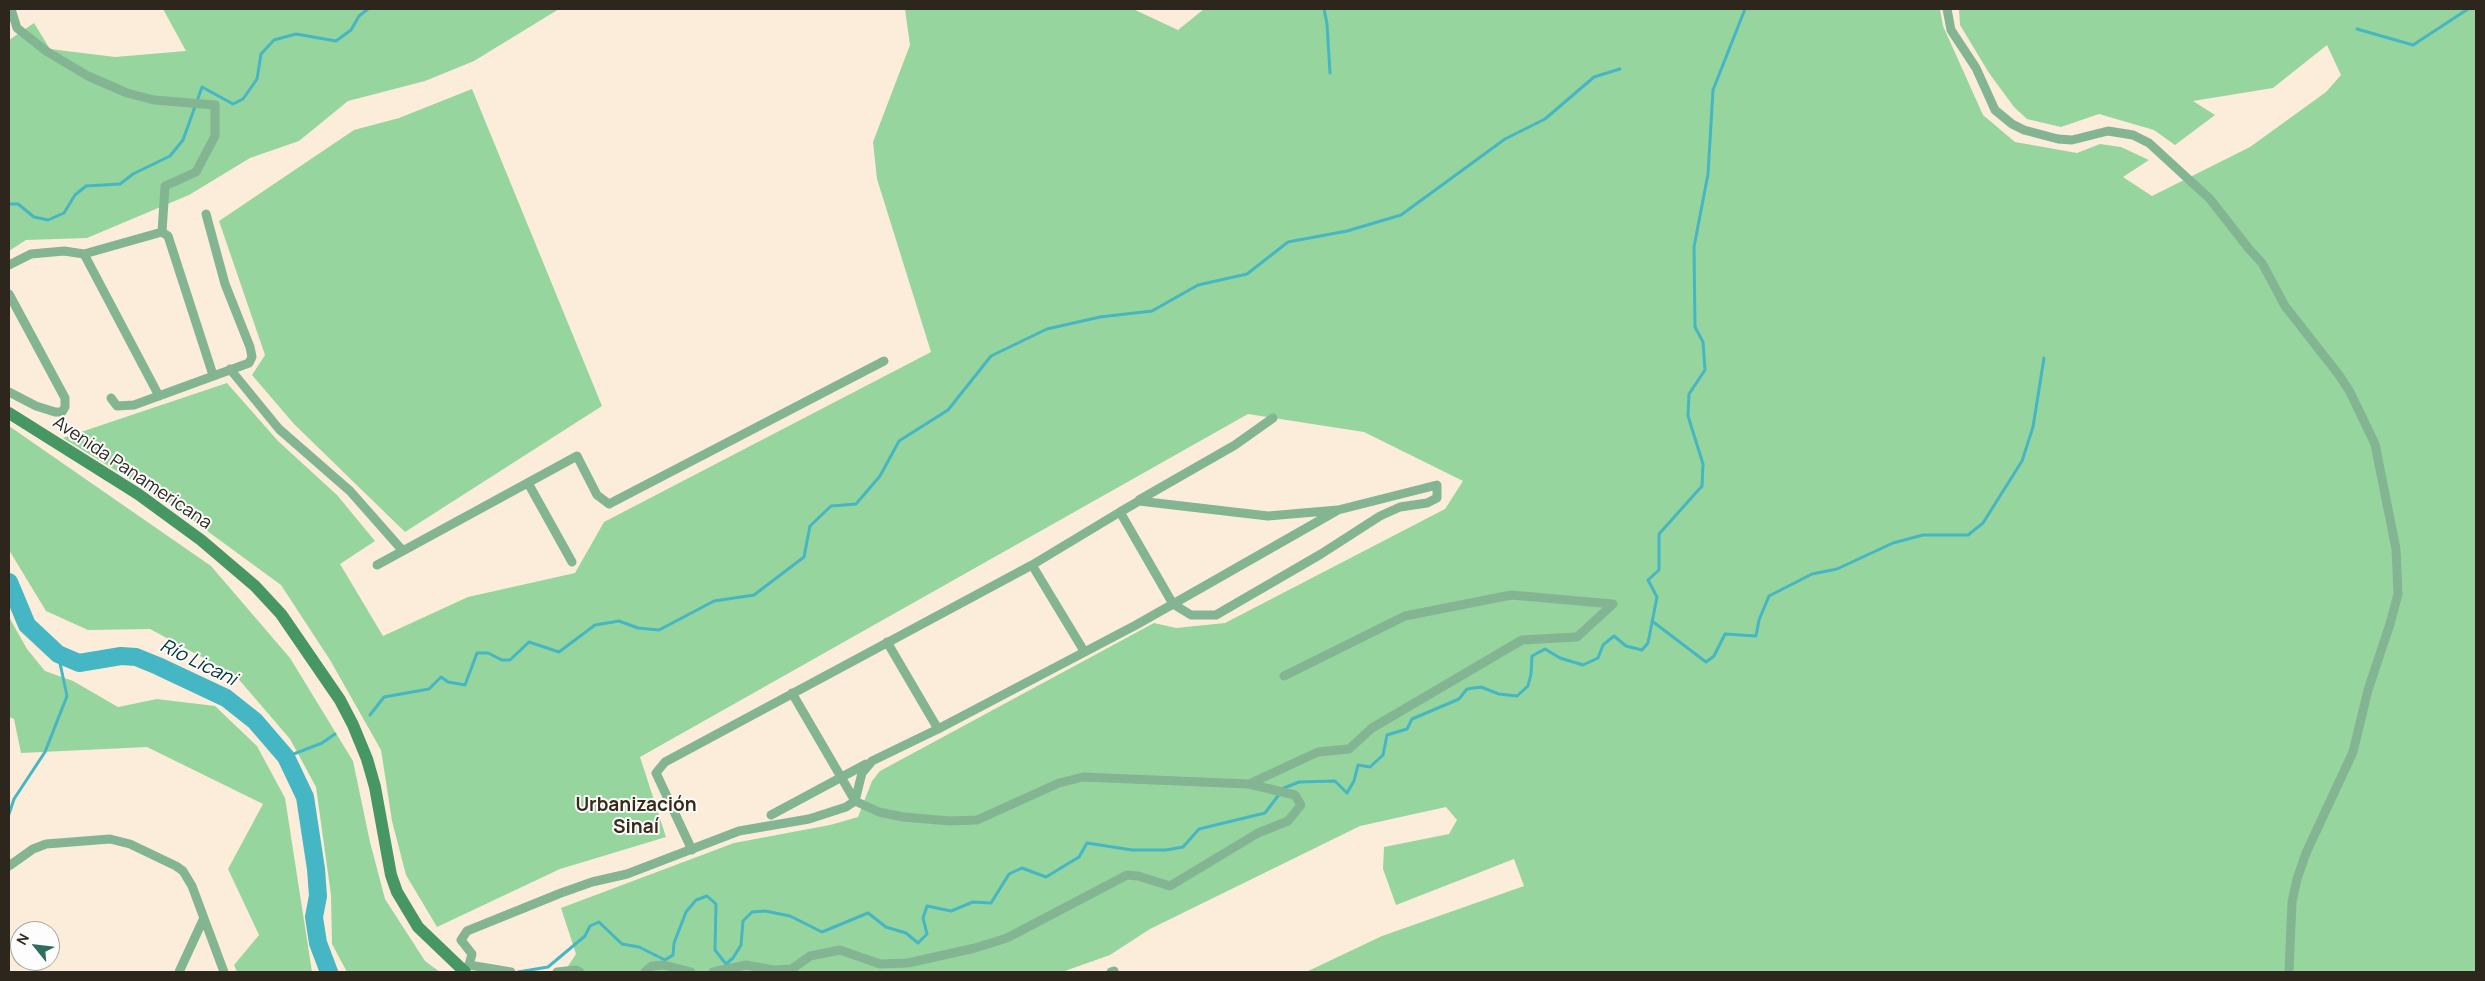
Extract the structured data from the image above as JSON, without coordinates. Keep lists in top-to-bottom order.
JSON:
{
  "streets": {
    "main road": ["Avenida Panamericana"]
  },
  "districts": ["Urbanización Sinaí"],
  "water": ["Río Licani"],
  "north": "top left"
}
